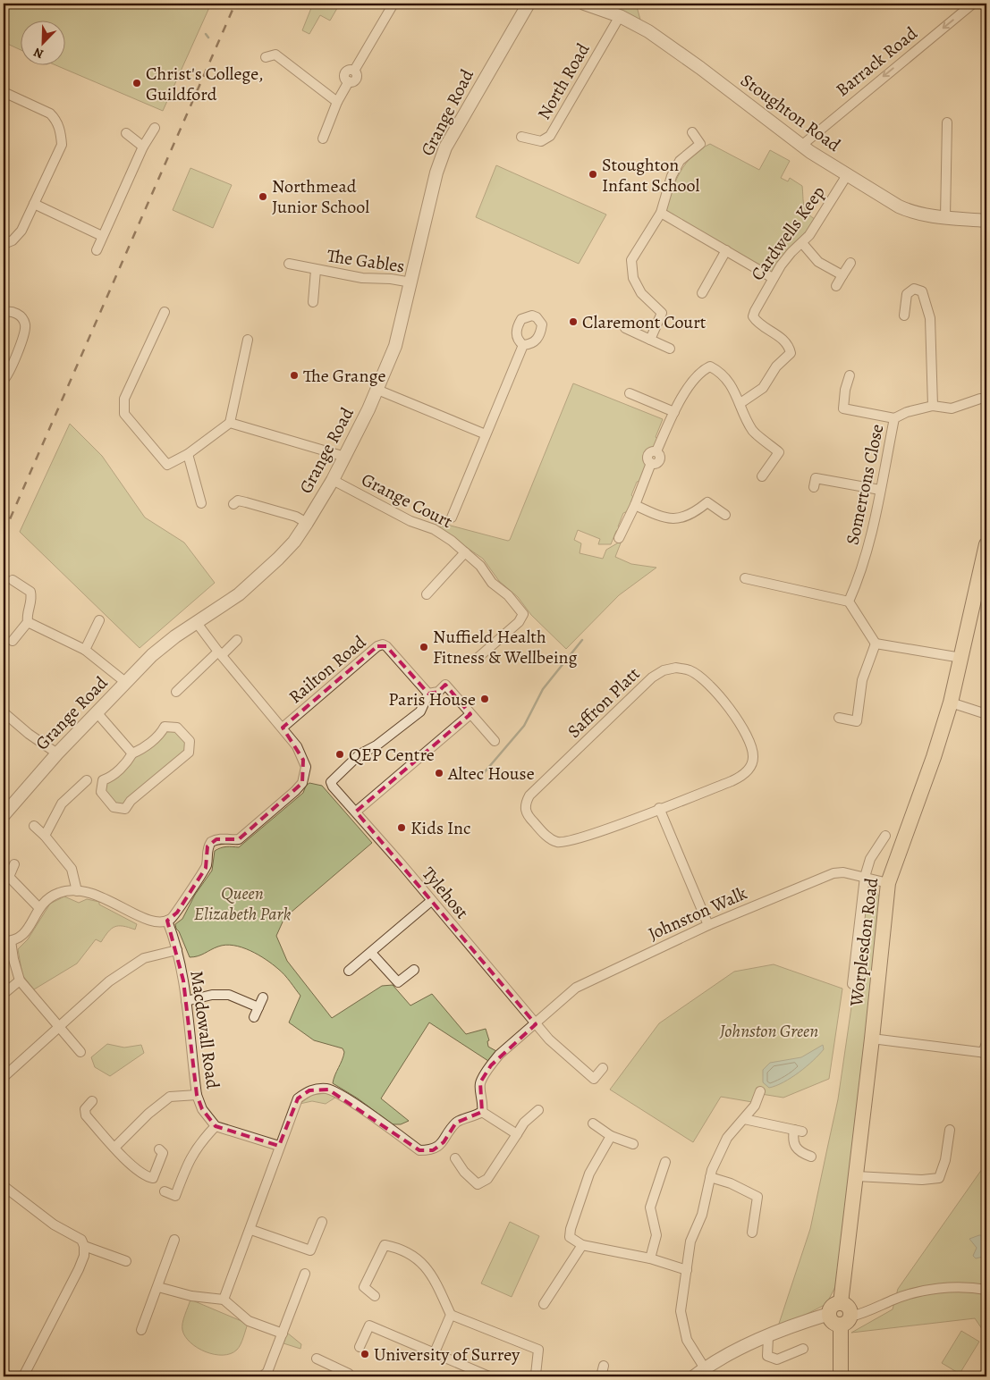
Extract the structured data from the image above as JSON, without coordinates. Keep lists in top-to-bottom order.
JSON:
{
  "streets": {
    "main road": ["Worplesdon Road"],
    "street": [
      "Barrack Road",
      "North Road",
      "Grange Road",
      "Stoughton Road",
      "Cardwells Keep",
      "The Gables",
      "Somertons Close",
      "Grange Court",
      "Railton Road",
      "Saffron Platt",
      "Tylehost",
      "Johnston Walk",
      "Macdowall Road"
    ]
  },
  "crossings": [
    ["Barrack Road", "Stoughton Road"],
    ["North Road", "Stoughton Road"],
    ["Grange Road", "The Gables"],
    ["Grange Road", "Grange Court"],
    ["Grange Road", "Railton Road"],
    ["Stoughton Road", "Cardwells Keep"],
    ["Railton Road", "Tylehost"],
    ["Railton Road", "Macdowall Road"],
    ["Tylehost", "Johnston Walk"],
    ["Johnston Walk", "Worplesdon Road"]
  ],
  "one_way": ["Barrack Road"],
  "parks": ["Queen Elizabeth Park", "Johnston Green"],
  "places": [
    "Christ's College, Guildford",
    "Stoughton Infant School",
    "Northmead Junior School",
    "Claremont Court",
    "The Grange",
    "Nuffield Health Fitness & Wellbeing",
    "Paris House",
    "QEP Centre",
    "Altec House",
    "Kids Inc",
    "University of Surrey"
  ],
  "north": "bottom left"
}
